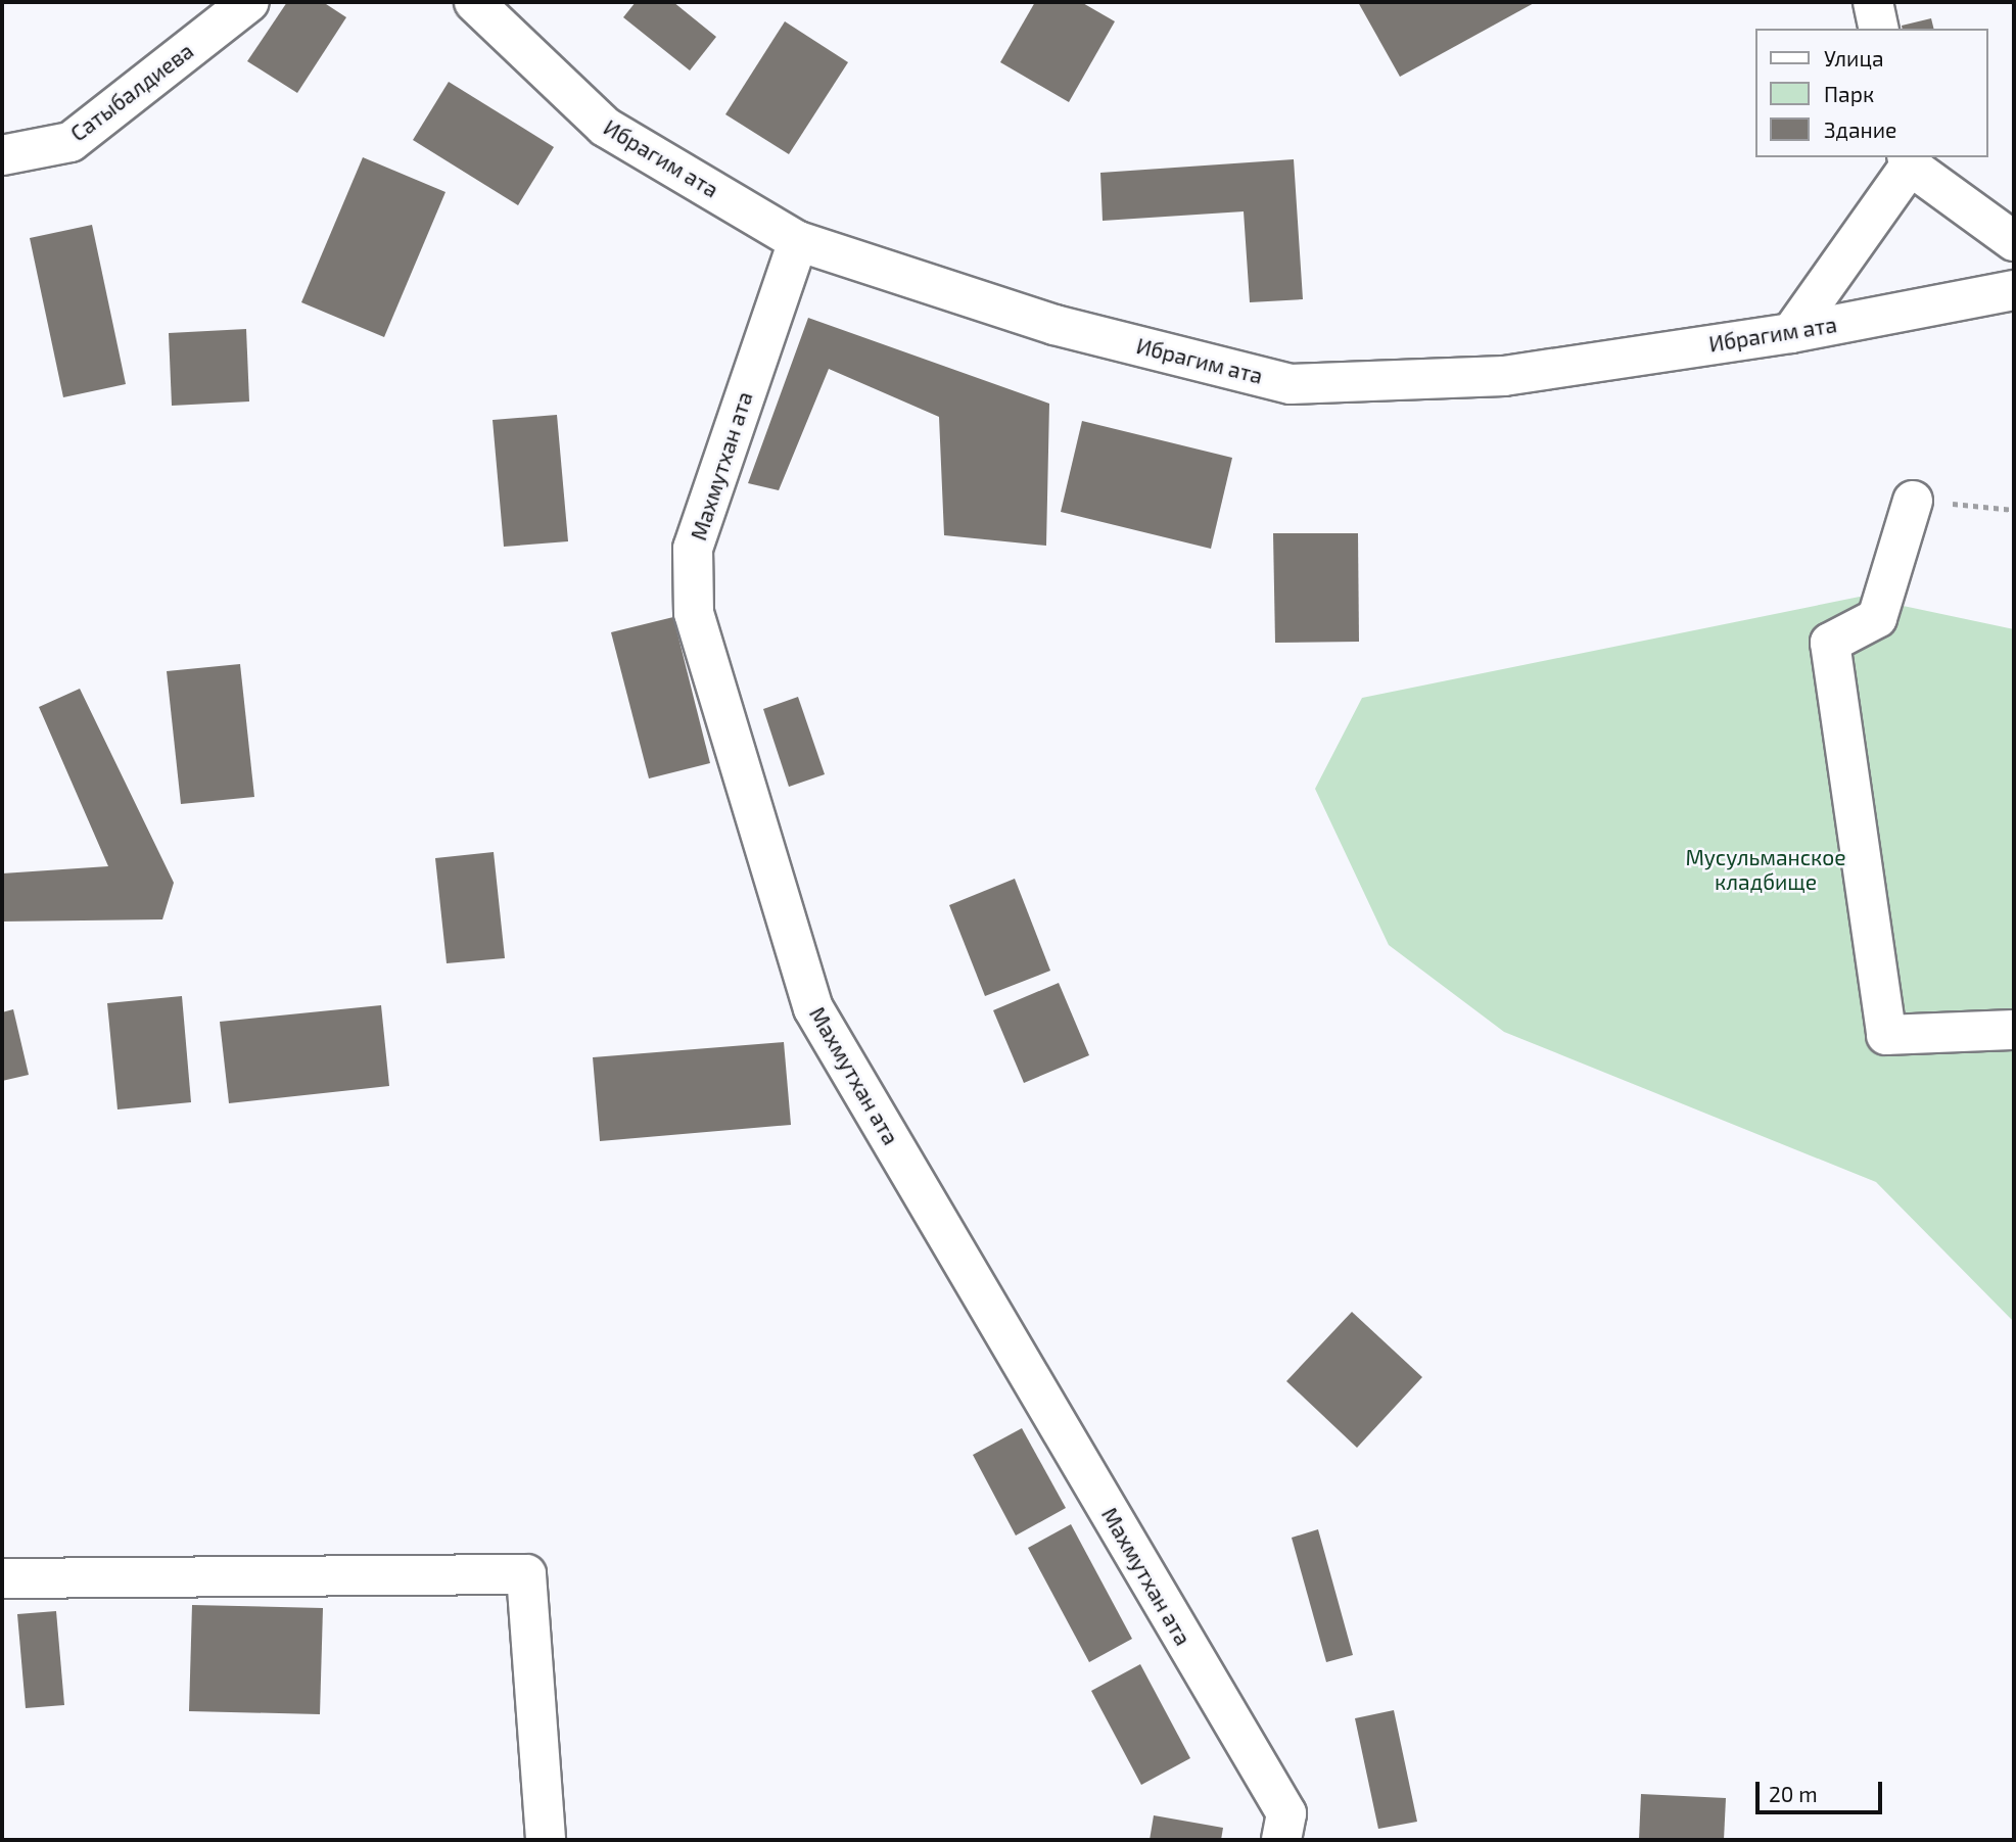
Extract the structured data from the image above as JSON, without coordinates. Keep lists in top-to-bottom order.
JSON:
{
  "streets": {
    "street": ["Сатыбалдиева", "Ибрагим ата", "Махмутхан ата"]
  },
  "crossings": [
    ["Ибрагим ата", "Махмутхан ата"]
  ],
  "parks": ["Мусульманское кладбище"],
  "legend": ["Улица", "Парк", "Здание"],
  "scale_bar": "20 m"
}
